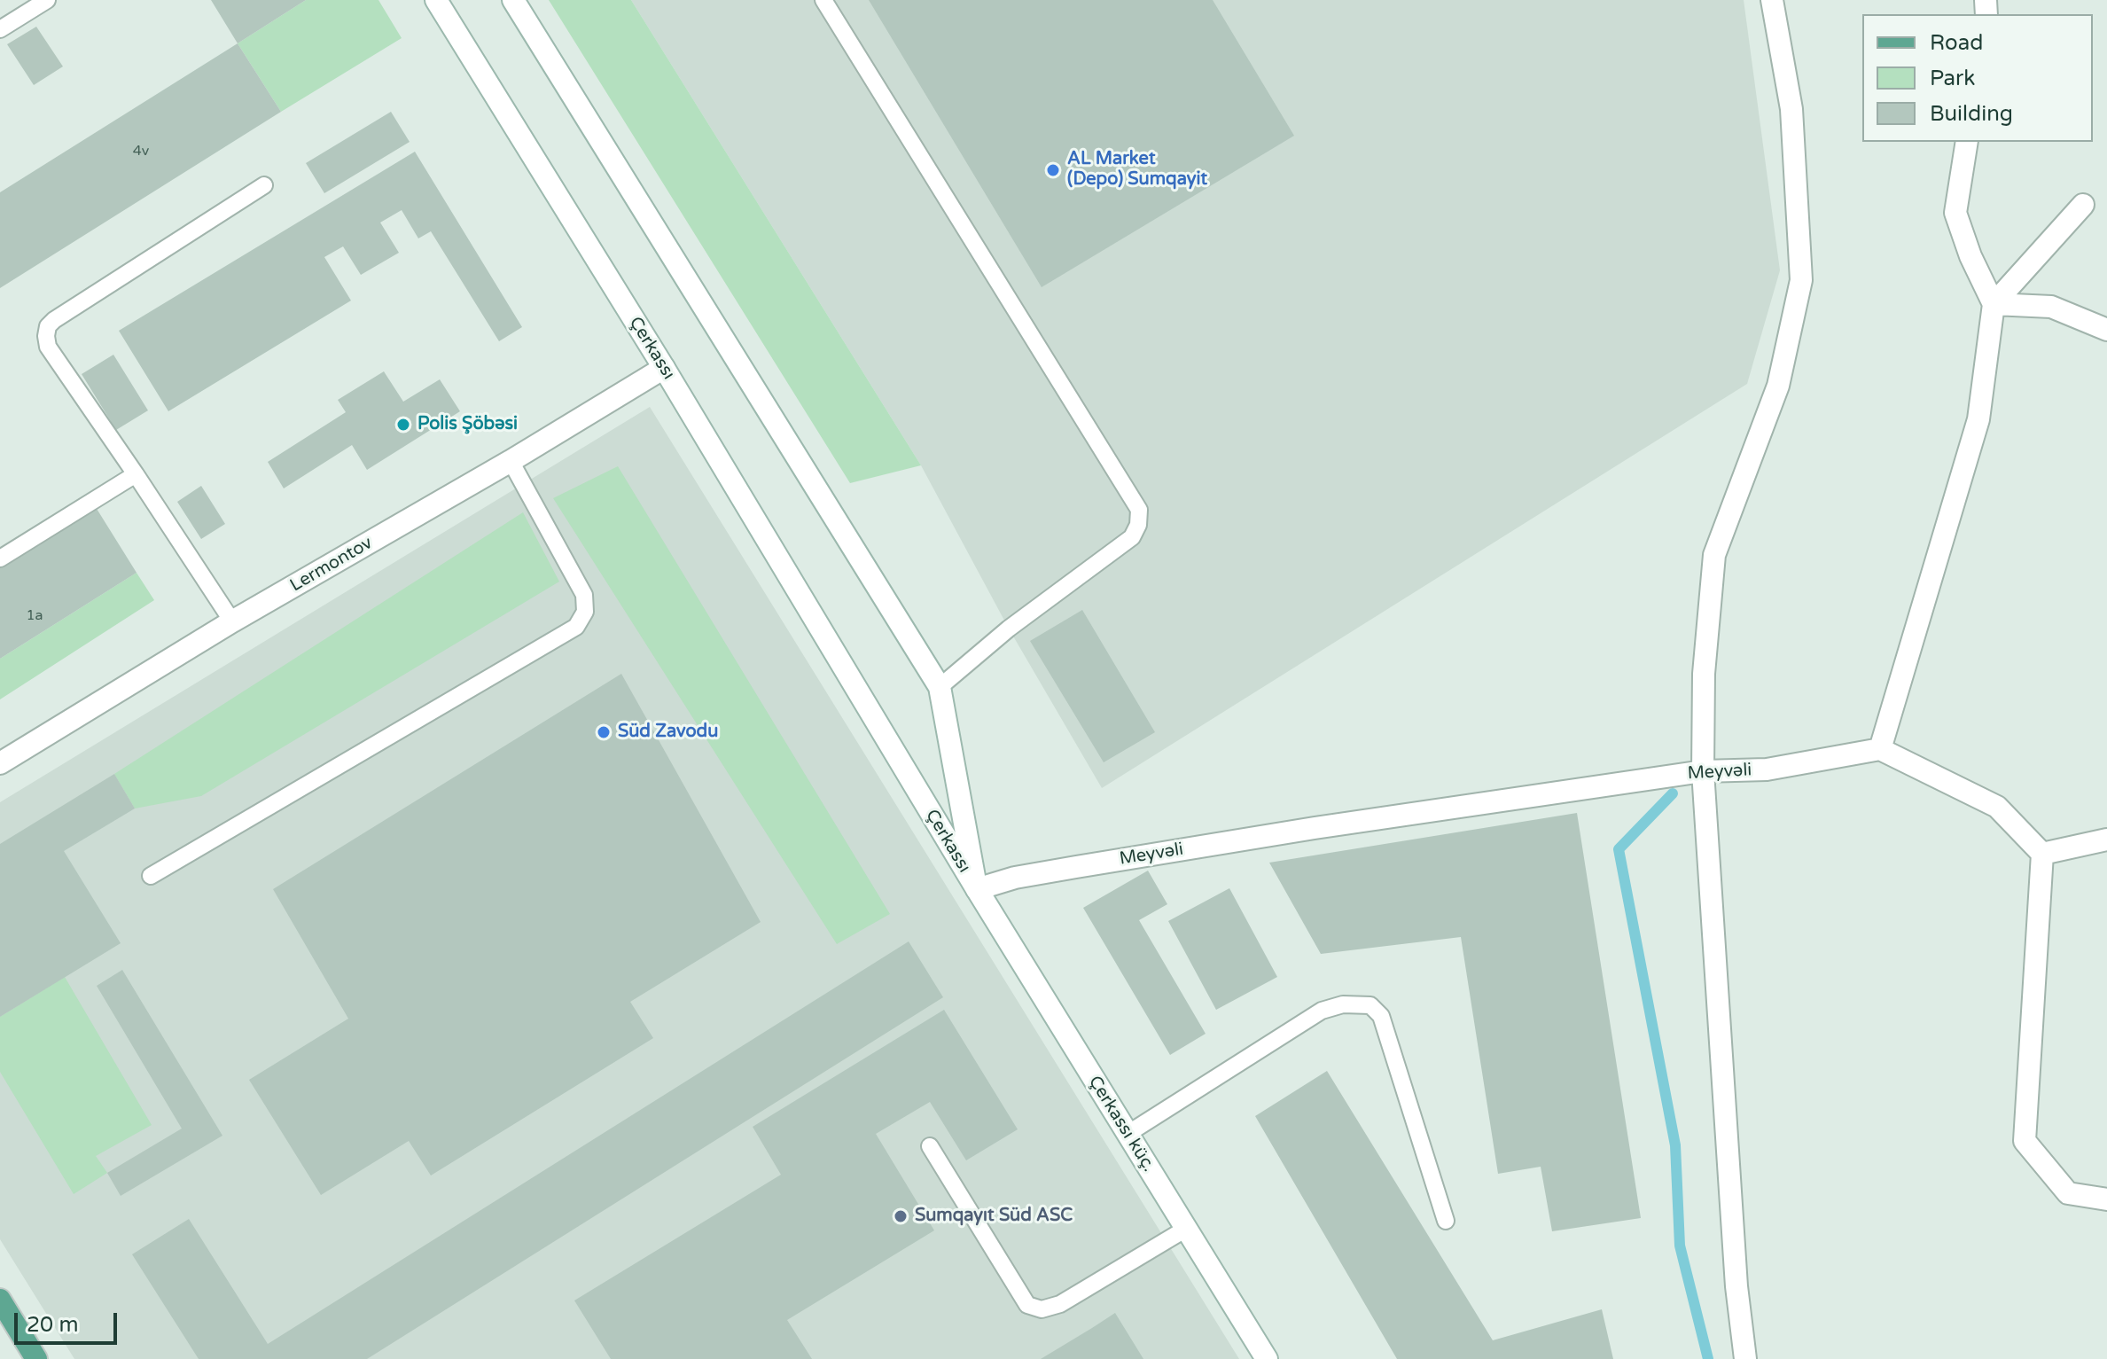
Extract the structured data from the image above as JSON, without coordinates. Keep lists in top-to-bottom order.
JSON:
{
  "streets": {
    "street": [
      "Çerkassı",
      "Lermontov",
      "Meyvəli",
      "Çerkassı küç."
    ]
  },
  "crossings": [
    ["Çerkassı", "Lermontov"],
    ["Çerkassı", "Meyvəli"],
    ["Çerkassı", "Çerkassı küç."],
    ["Meyvəli", "Çerkassı küç."]
  ],
  "places": [
    "AL Market (Depo) Sumqayit",
    "Polis Şöbəsi",
    "Süd Zavodu",
    "Sumqayıt Süd ASC"
  ],
  "house_numbers": ["4v", "1a"],
  "legend": ["Road", "Park", "Building"],
  "scale_bar": "20 m"
}
